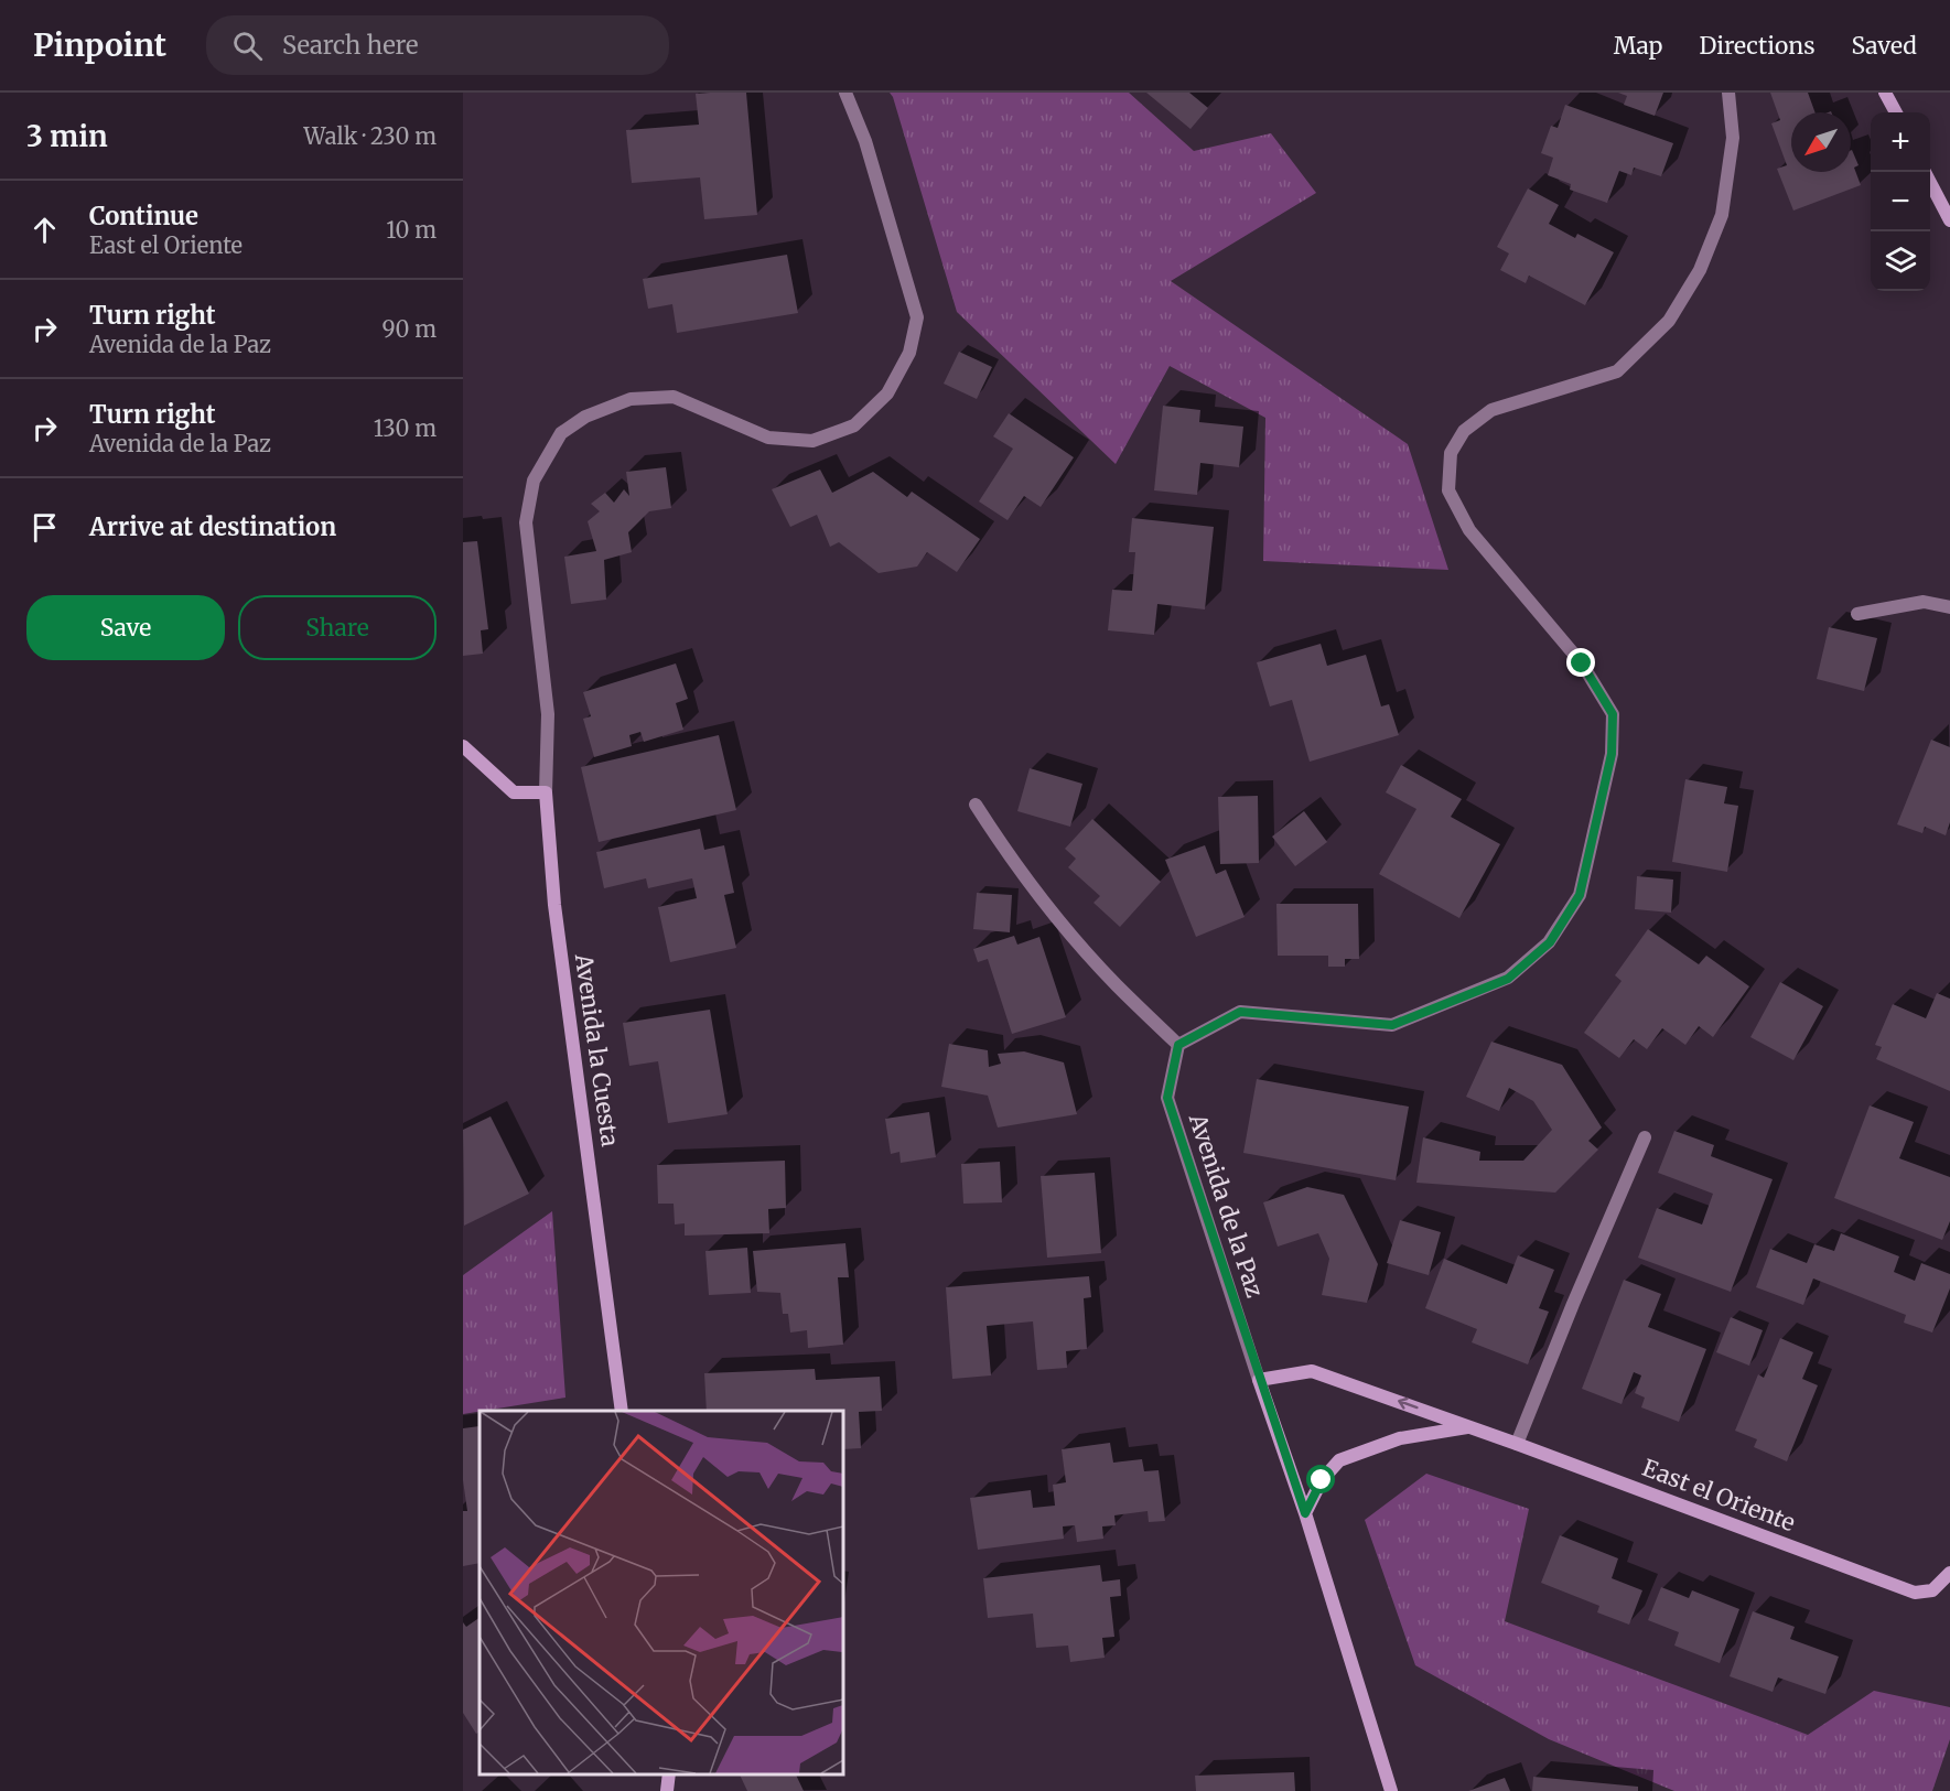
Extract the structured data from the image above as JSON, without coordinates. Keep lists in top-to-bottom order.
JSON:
{
  "streets": {
    "street": ["Avenida la Cuesta", "Avenida de la Paz", "East el Oriente"]
  },
  "crossings": [
    ["Avenida de la Paz", "East el Oriente"]
  ],
  "north": "bottom left",
  "page": {
    "header": "Pinpoint",
    "search": "Search here",
    "nav": ["Map", "Directions", "Saved"],
    "heading": ["3 min", "Walk · 230 m"],
    "map_buttons": ["+", "−"],
    "list": [
      ["Continue", "East el Oriente", "10 m"],
      ["Turn right", "Avenida de la Paz", "90 m"],
      ["Turn right", "Avenida de la Paz", "130 m"],
      "Arrive at destination"
    ],
    "buttons": ["Save", "Share"]
  }
}
